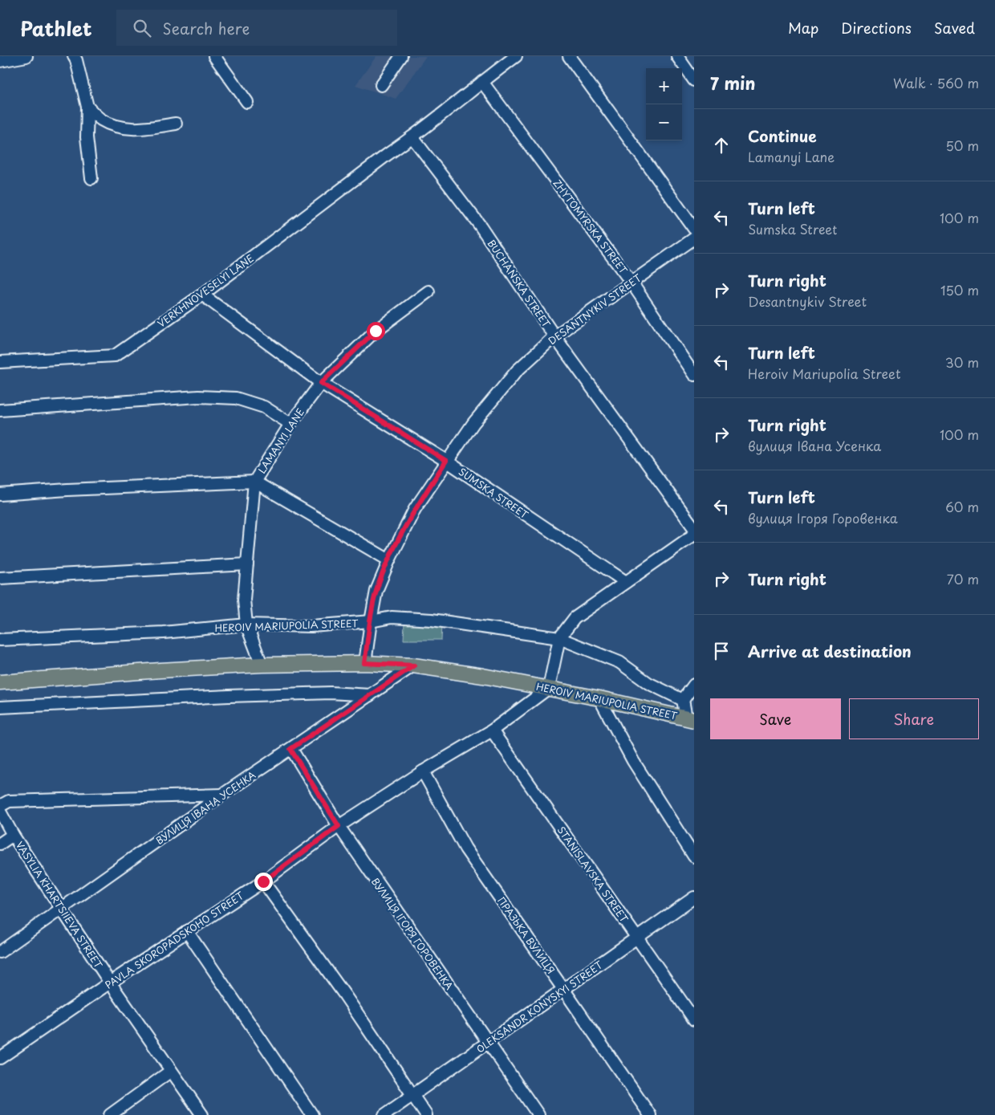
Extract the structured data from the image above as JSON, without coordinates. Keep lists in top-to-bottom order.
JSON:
{
  "streets": {
    "main road": ["HEROIV MARIUPOLIA STREET"],
    "street": [
      "ZHYTOMYRSKA STREET",
      "BUCHANSKA STREET",
      "VERKHNOVESELYI LANE",
      "DESANTNYKIV STREET",
      "LAMANYI LANE",
      "SUMSKA STREET",
      "ВУЛИЦЯ ІВАНА УСЕНКА",
      "STANISLAVSKA STREET",
      "VASYLIA KHARTSIIEVA STREET",
      "ВУЛИЦЯ ІГОРЯ ГОРОВЕНКА",
      "ПРАЗЬКА ВУЛИЦЯ",
      "PAVLA SKOROPADSKOHO STREET",
      "OLEKSANDR KONYSKYI STREET"
    ]
  },
  "crossings": [
    ["ZHYTOMYRSKA STREET", "VERKHNOVESELYI LANE"],
    ["ZHYTOMYRSKA STREET", "DESANTNYKIV STREET"],
    ["BUCHANSKA STREET", "VERKHNOVESELYI LANE"],
    ["BUCHANSKA STREET", "DESANTNYKIV STREET"],
    ["VERKHNOVESELYI LANE", "SUMSKA STREET"],
    ["DESANTNYKIV STREET", "SUMSKA STREET"],
    ["DESANTNYKIV STREET", "HEROIV MARIUPOLIA STREET"],
    ["LAMANYI LANE", "SUMSKA STREET"],
    ["LAMANYI LANE", "HEROIV MARIUPOLIA STREET"],
    ["HEROIV MARIUPOLIA STREET", "ВУЛИЦЯ ІВАНА УСЕНКА"],
    ["HEROIV MARIUPOLIA STREET", "PAVLA SKOROPADSKOHO STREET"],
    ["ВУЛИЦЯ ІВАНА УСЕНКА", "VASYLIA KHARTSIIEVA STREET"],
    ["ВУЛИЦЯ ІВАНА УСЕНКА", "ВУЛИЦЯ ІГОРЯ ГОРОВЕНКА"],
    ["STANISLAVSKA STREET", "PAVLA SKOROPADSKOHO STREET"],
    ["STANISLAVSKA STREET", "OLEKSANDR KONYSKYI STREET"],
    ["VASYLIA KHARTSIIEVA STREET", "PAVLA SKOROPADSKOHO STREET"],
    ["ВУЛИЦЯ ІГОРЯ ГОРОВЕНКА", "PAVLA SKOROPADSKOHO STREET"],
    ["ВУЛИЦЯ ІГОРЯ ГОРОВЕНКА", "OLEKSANDR KONYSKYI STREET"],
    ["ПРАЗЬКА ВУЛИЦЯ", "PAVLA SKOROPADSKOHO STREET"],
    ["ПРАЗЬКА ВУЛИЦЯ", "OLEKSANDR KONYSKYI STREET"]
  ],
  "page": {
    "header": "Pathlet",
    "search": "Search here",
    "nav": ["Map", "Directions", "Saved"],
    "heading": ["7 min", "Walk · 560 m"],
    "map_buttons": ["+", "−"],
    "list": [
      ["Continue", "Lamanyi Lane", "50 m"],
      ["Turn left", "Sumska Street", "100 m"],
      ["Turn right", "Desantnykiv Street", "150 m"],
      ["Turn left", "Heroiv Mariupolia Street", "30 m"],
      ["Turn right", "вулиця Івана Усенка", "100 m"],
      ["Turn left", "вулиця Ігоря Горовенка", "60 m"],
      ["Turn right", "70 m"],
      "Arrive at destination"
    ],
    "buttons": ["Save", "Share"]
  }
}
